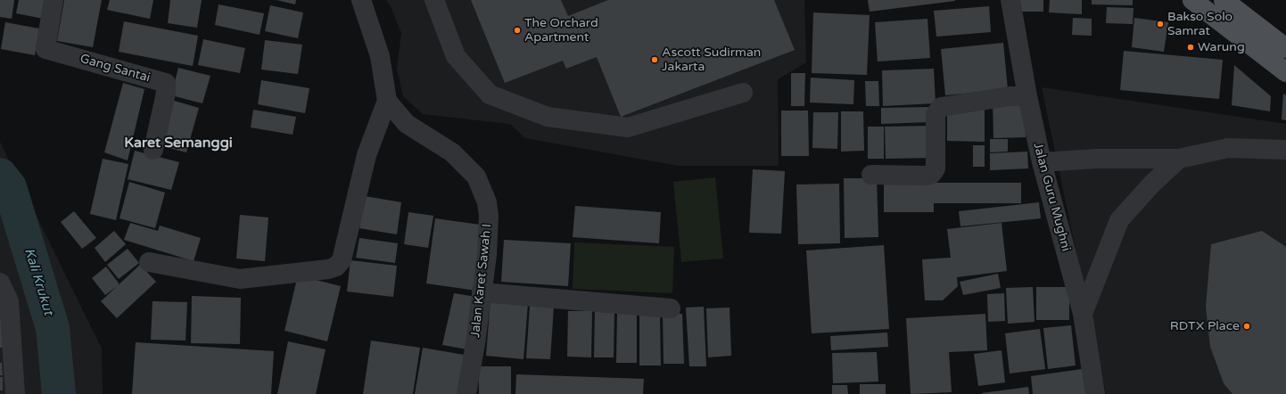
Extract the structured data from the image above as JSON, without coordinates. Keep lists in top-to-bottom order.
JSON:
{
  "streets": {
    "street": ["Gang Santai", "Jalan Guru Mughni", "Jalan Karet Sawah I"]
  },
  "districts": ["Karet Semanggi"],
  "water": ["Kali Krukut"],
  "places": [
    "Bakso Solo Samrat",
    "The Orchard Apartment",
    "Warung",
    "Ascott Sudirman Jakarta",
    "RDTX Place"
  ]
}
